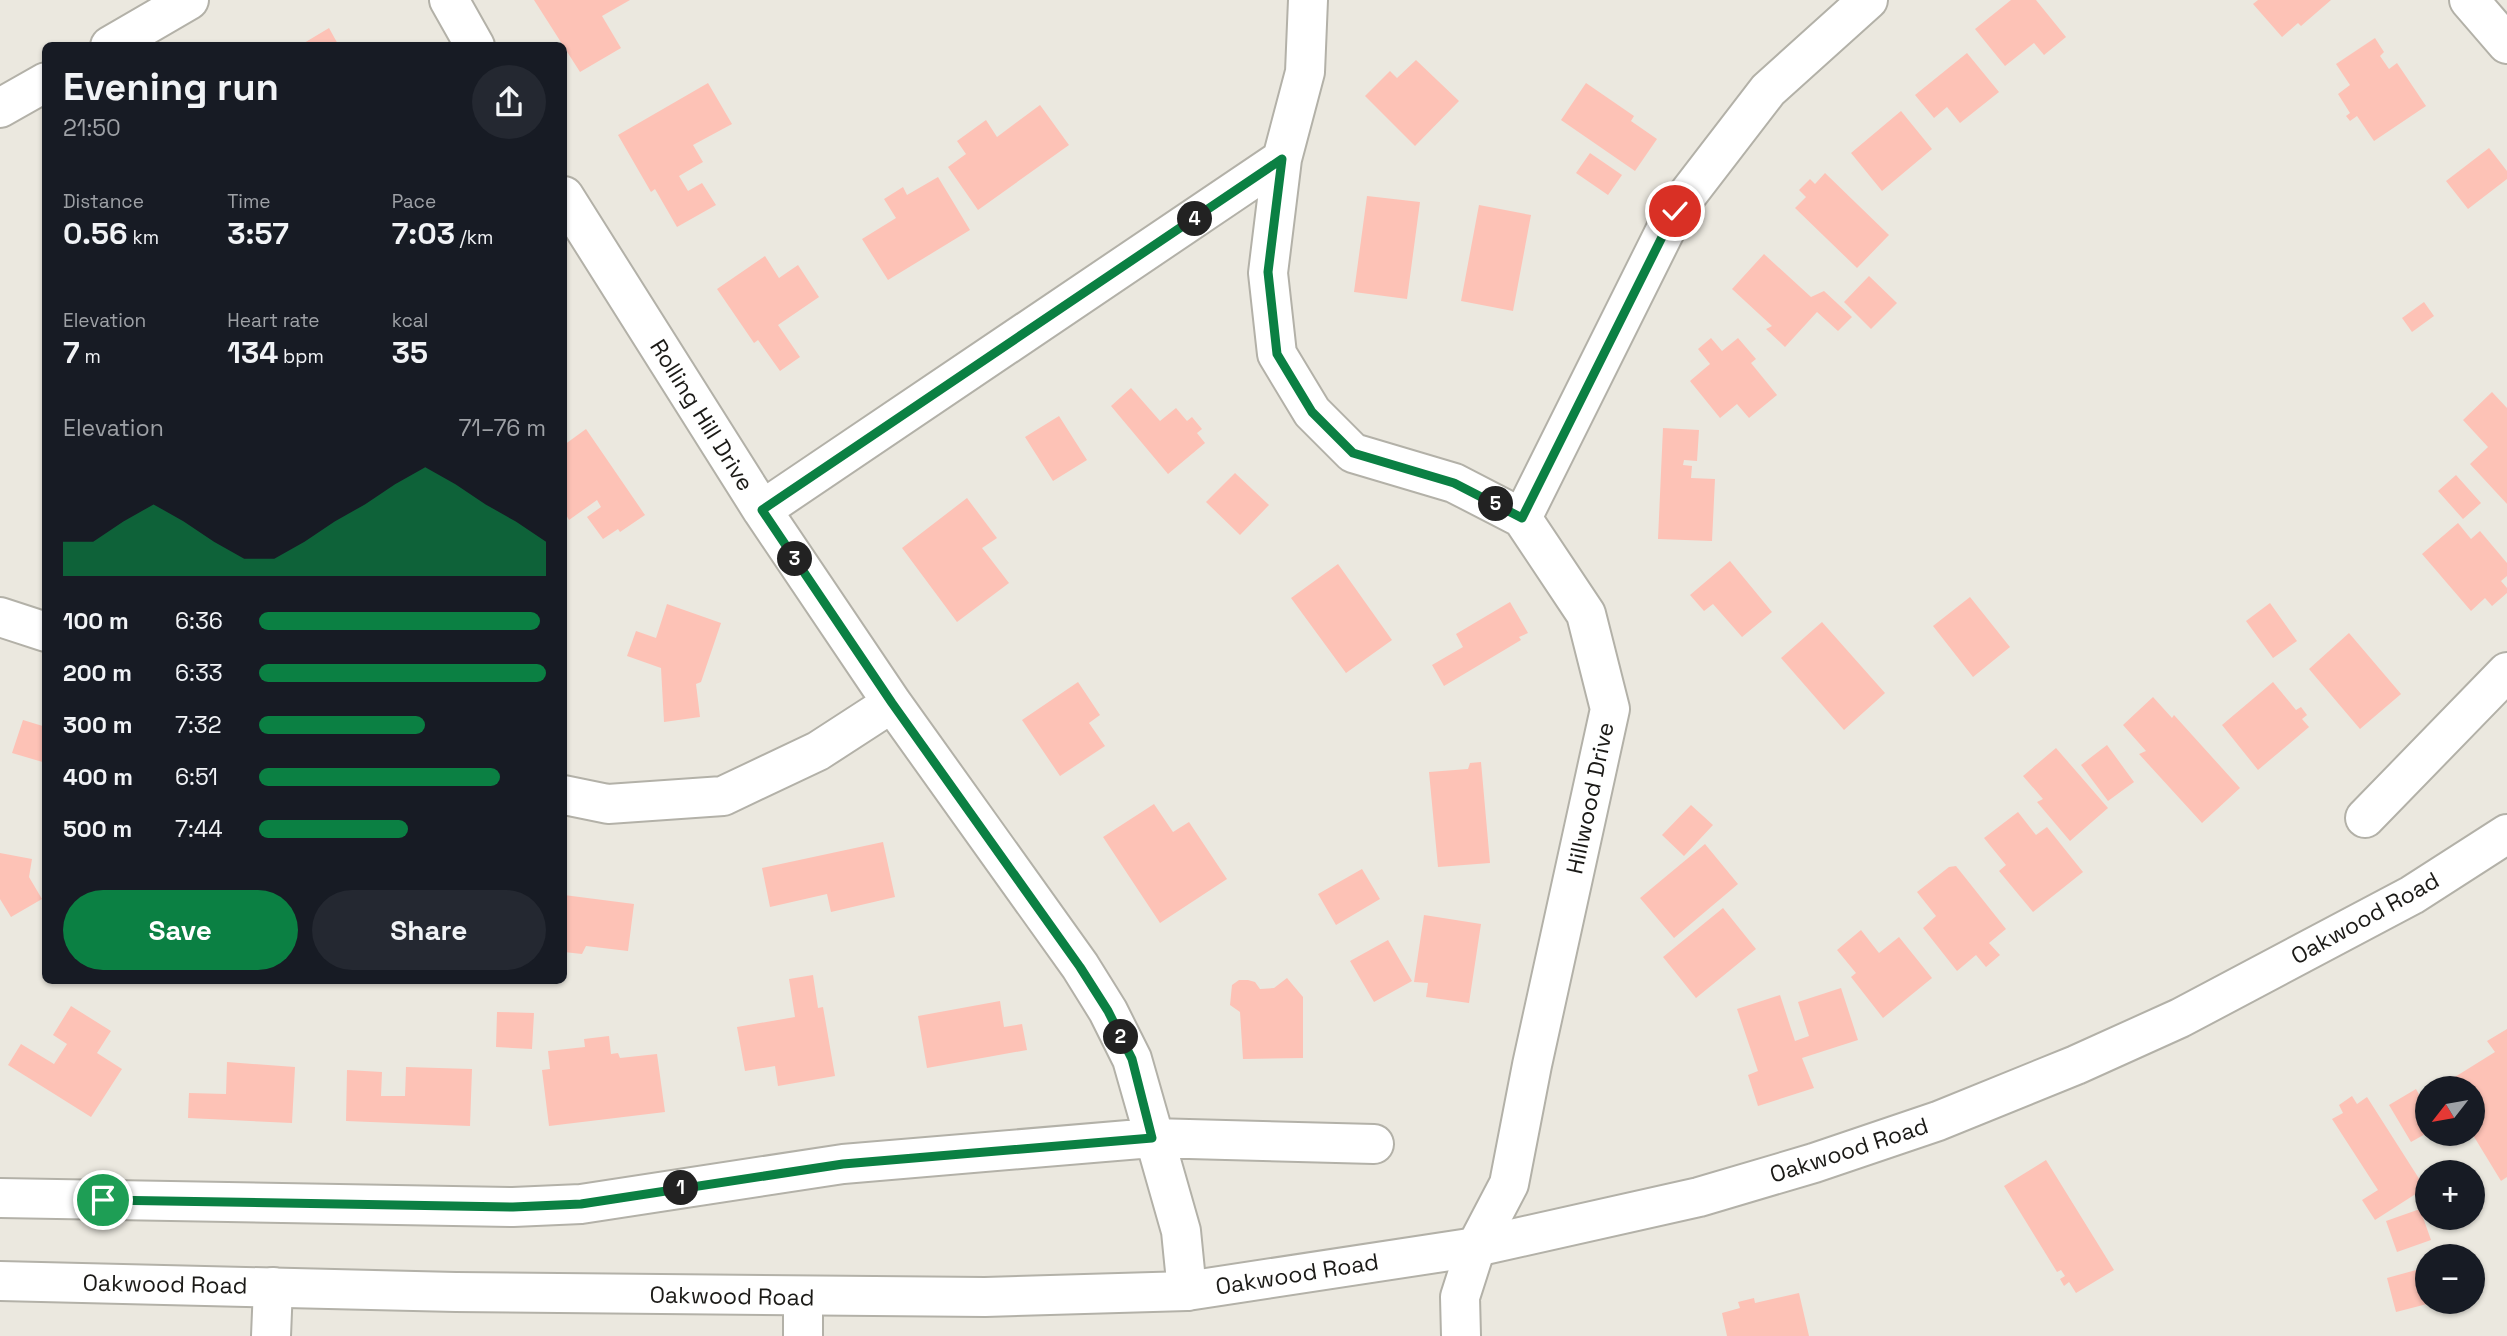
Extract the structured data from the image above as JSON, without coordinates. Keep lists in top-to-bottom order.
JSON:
{
  "streets": {
    "street": ["Rolling Hill Drive", "Hillwood Drive", "Oakwood Road"]
  },
  "crossings": [
    ["Rolling Hill Drive", "Oakwood Road"],
    ["Hillwood Drive", "Oakwood Road"]
  ],
  "north": "bottom left",
  "page": {
    "heading": ["Evening run", "21:50"],
    "stats": [
      ["Distance", "0.56 km"],
      ["Time", "3:57"],
      ["Pace", "7:03 /km"],
      ["Elevation", "7 m"],
      ["Heart rate", "134 bpm"],
      ["kcal", "35"]
    ],
    "pins": [
      "4",
      "5",
      "3",
      "2",
      "1"
    ],
    "chart": ["Elevation", "71–76 m"],
    "list": [
      {
        "name": "100 m",
        "note": "6:36"
      },
      {
        "name": "200 m",
        "note": "6:33"
      },
      {
        "name": "300 m",
        "note": "7:32"
      },
      {
        "name": "400 m",
        "note": "6:51"
      },
      {
        "name": "500 m",
        "note": "7:44"
      }
    ],
    "buttons": ["Save", "Share"],
    "map_buttons": ["+", "−"]
  }
}
